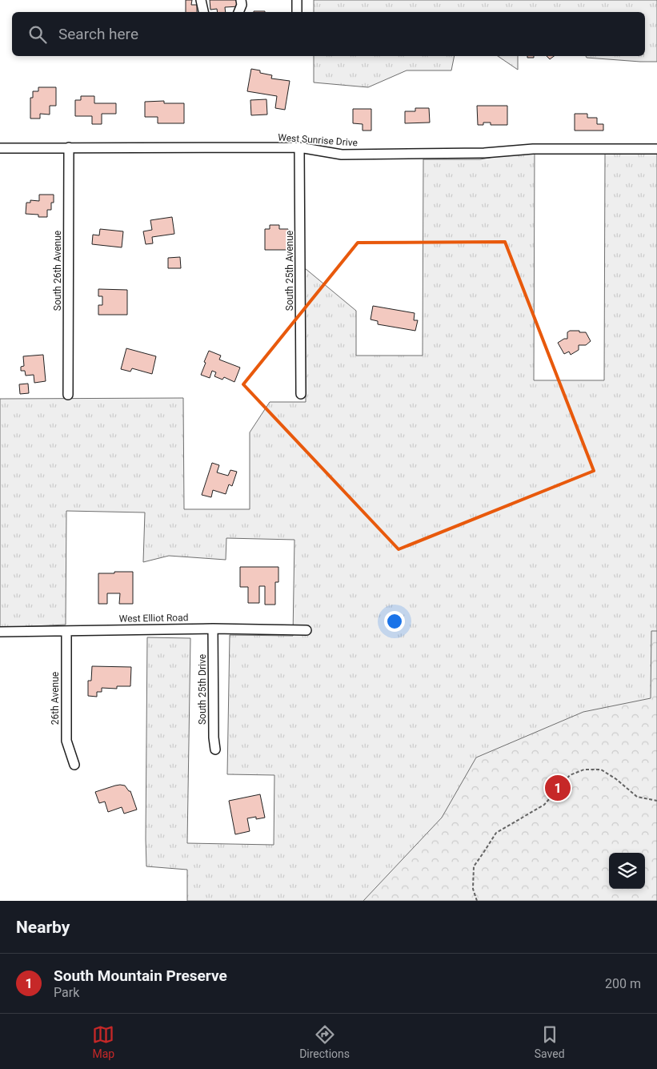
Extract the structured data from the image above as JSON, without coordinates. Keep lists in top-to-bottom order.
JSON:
{
  "streets": {
    "street": [
      "West Sunrise Drive",
      "South 26th Avenue",
      "South 25th Avenue",
      "West Elliot Road",
      "South 25th Drive",
      "26th Avenue"
    ]
  },
  "crossings": [
    ["West Sunrise Drive", "South 26th Avenue"],
    ["West Sunrise Drive", "South 25th Avenue"],
    ["West Elliot Road", "South 25th Drive"],
    ["West Elliot Road", "26th Avenue"]
  ],
  "page": {
    "search": "Search here",
    "pins": "1",
    "heading": "Nearby",
    "list": [
      {
        "mark": "1",
        "name": "South Mountain Preserve",
        "note": "Park",
        "value": "200 m"
      }
    ],
    "nav": ["Map", "Directions", "Saved"]
  }
}
